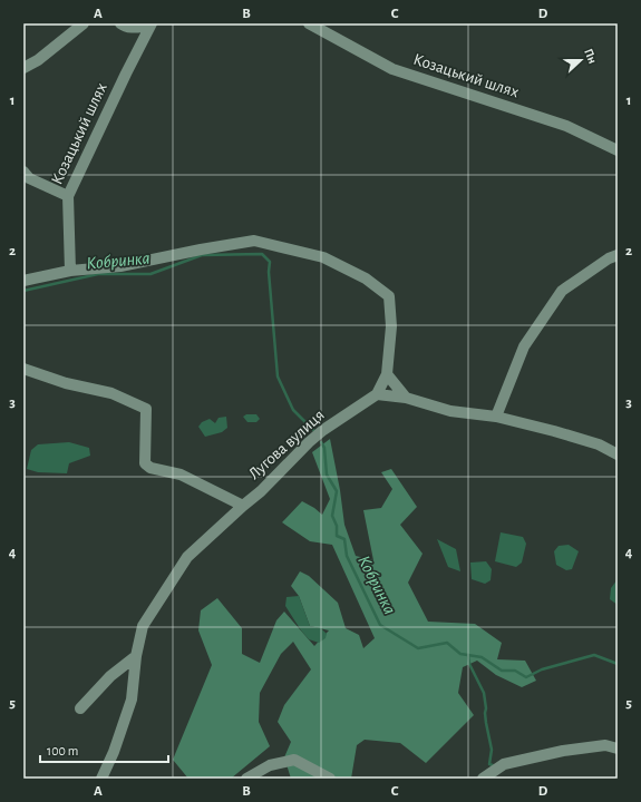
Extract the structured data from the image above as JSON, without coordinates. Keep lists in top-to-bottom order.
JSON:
{
  "streets": {
    "street": ["Козацький шлях", "Лугова вулиця"]
  },
  "water": ["Кобринка"],
  "scale_bar": "100 m",
  "north": "right",
  "grid": {
    "columns": [
      "A",
      "B",
      "C",
      "D"
    ],
    "rows": [
      "1",
      "2",
      "3",
      "4",
      "5"
    ]
  }
}
